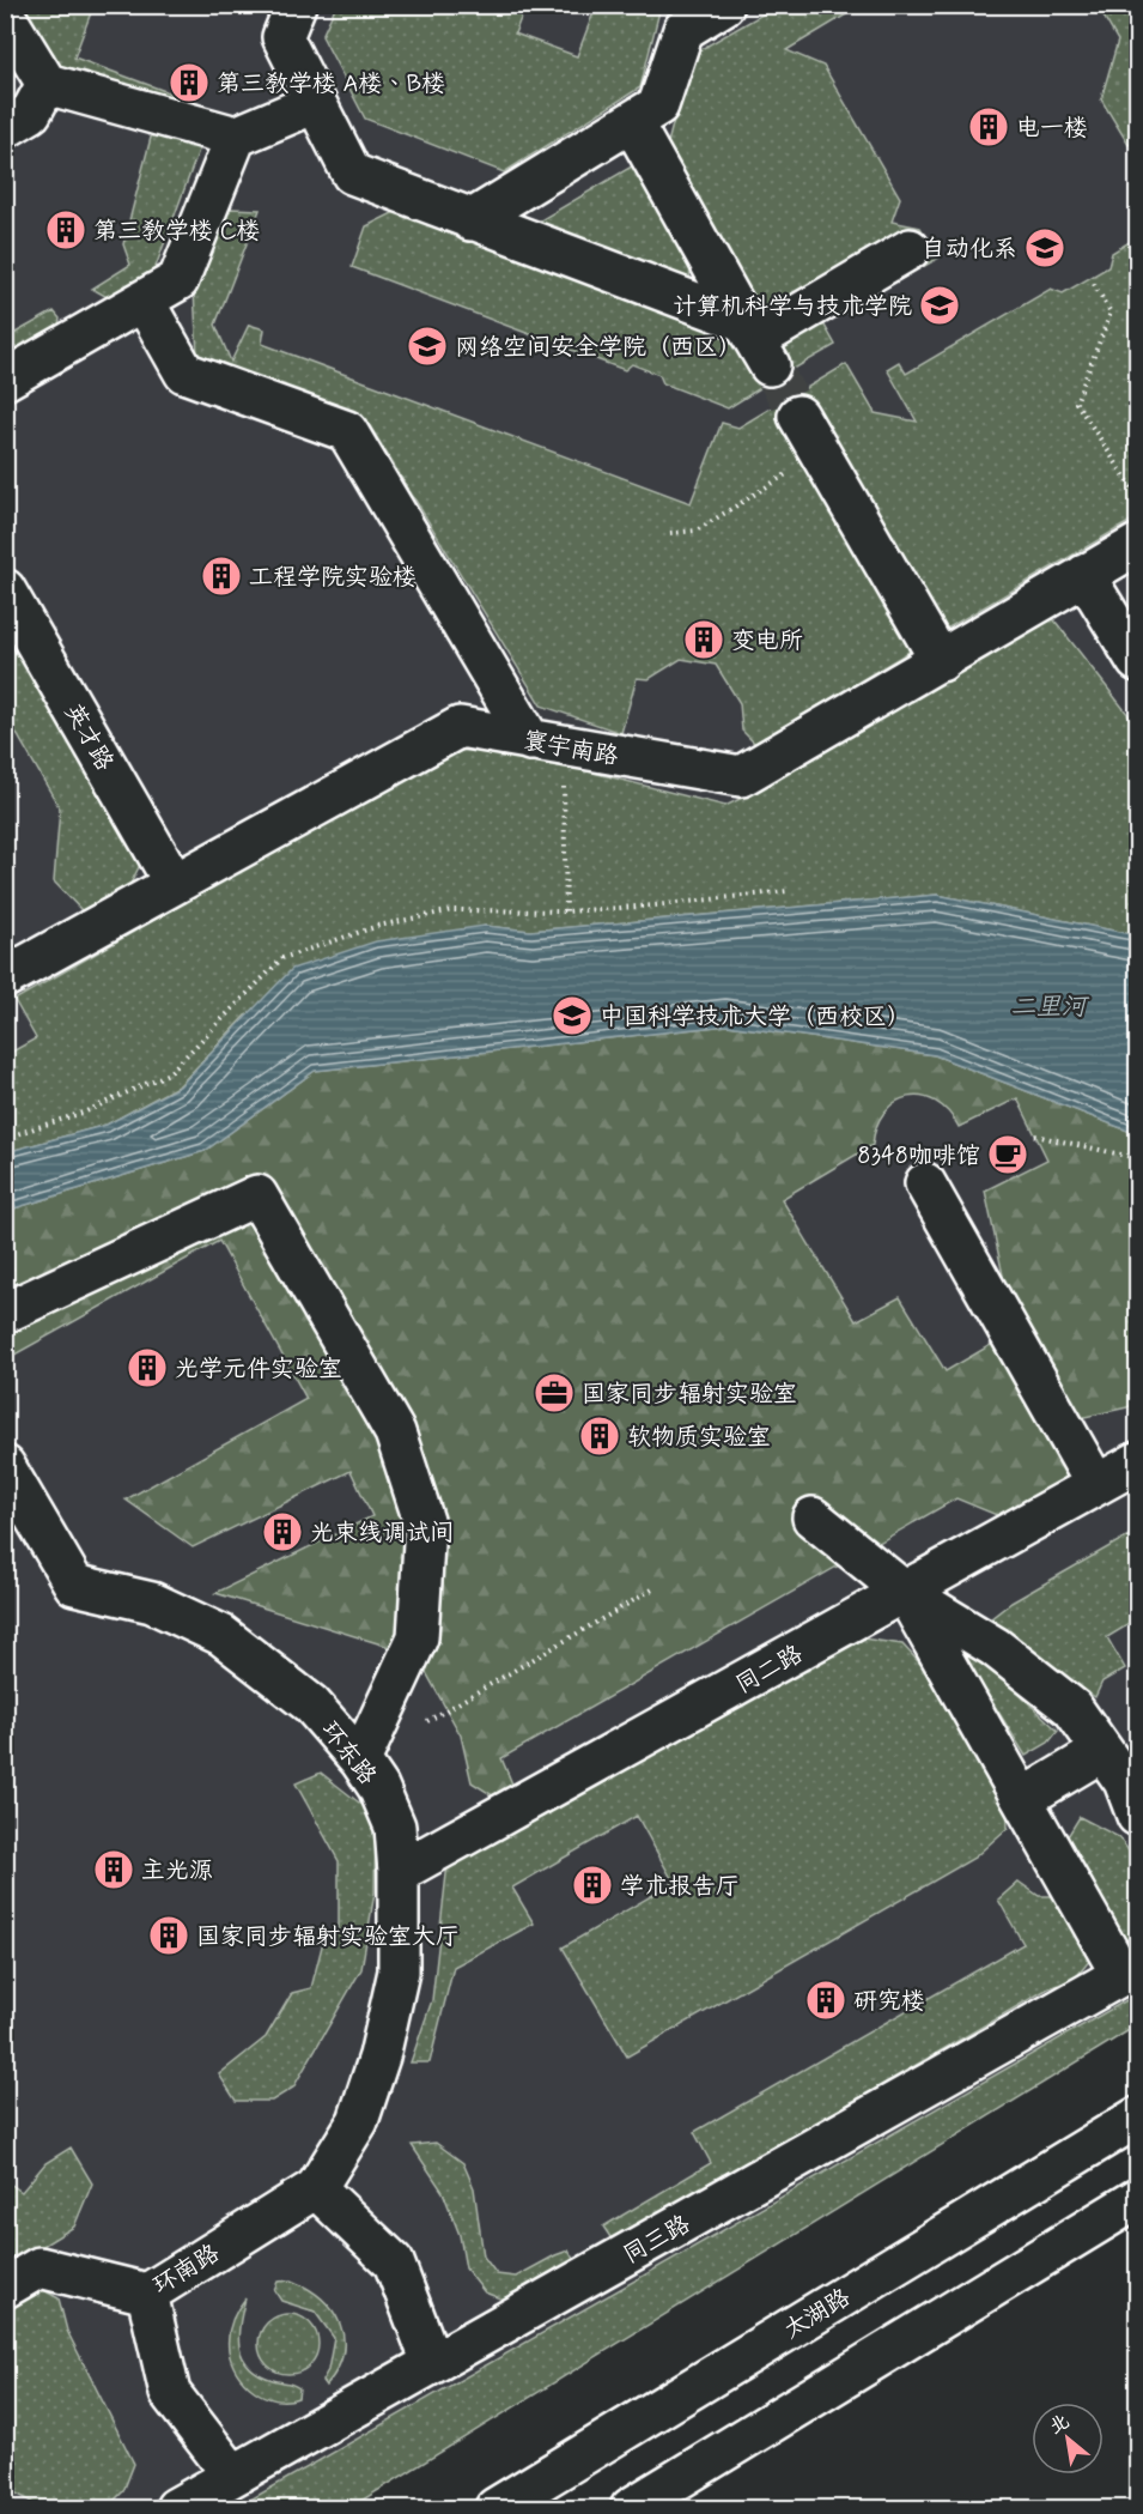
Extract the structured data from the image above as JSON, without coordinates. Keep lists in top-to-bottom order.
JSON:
{
  "streets": {
    "street": [
      "英才路",
      "寰宇南路",
      "同二路",
      "环东路",
      "同三路",
      "环南路",
      "太湖路"
    ]
  },
  "crossings": [
    ["英才路", "寰宇南路"],
    ["同二路", "环东路"],
    ["环东路", "环南路"]
  ],
  "water": ["二里河"],
  "places": {
    "building": [
      "第三教学楼 A楼、B楼",
      "电一楼",
      "第三教学楼 C楼",
      "工程学院实验楼",
      "变电所",
      "光学元件实验室",
      "软物质实验室",
      "光束线调试间",
      "主光源",
      "学术报告厅",
      "国家同步辐射实验室大厅",
      "研究楼"
    ],
    "school or university": [
      "自动化系",
      "计算机科学与技术学院",
      "网络空间安全学院（西区）",
      "中国科学技术大学（西校区）"
    ],
    "cafe": ["8348咖啡馆"],
    "office": ["国家同步辐射实验室"]
  },
  "north": "top left"
}
